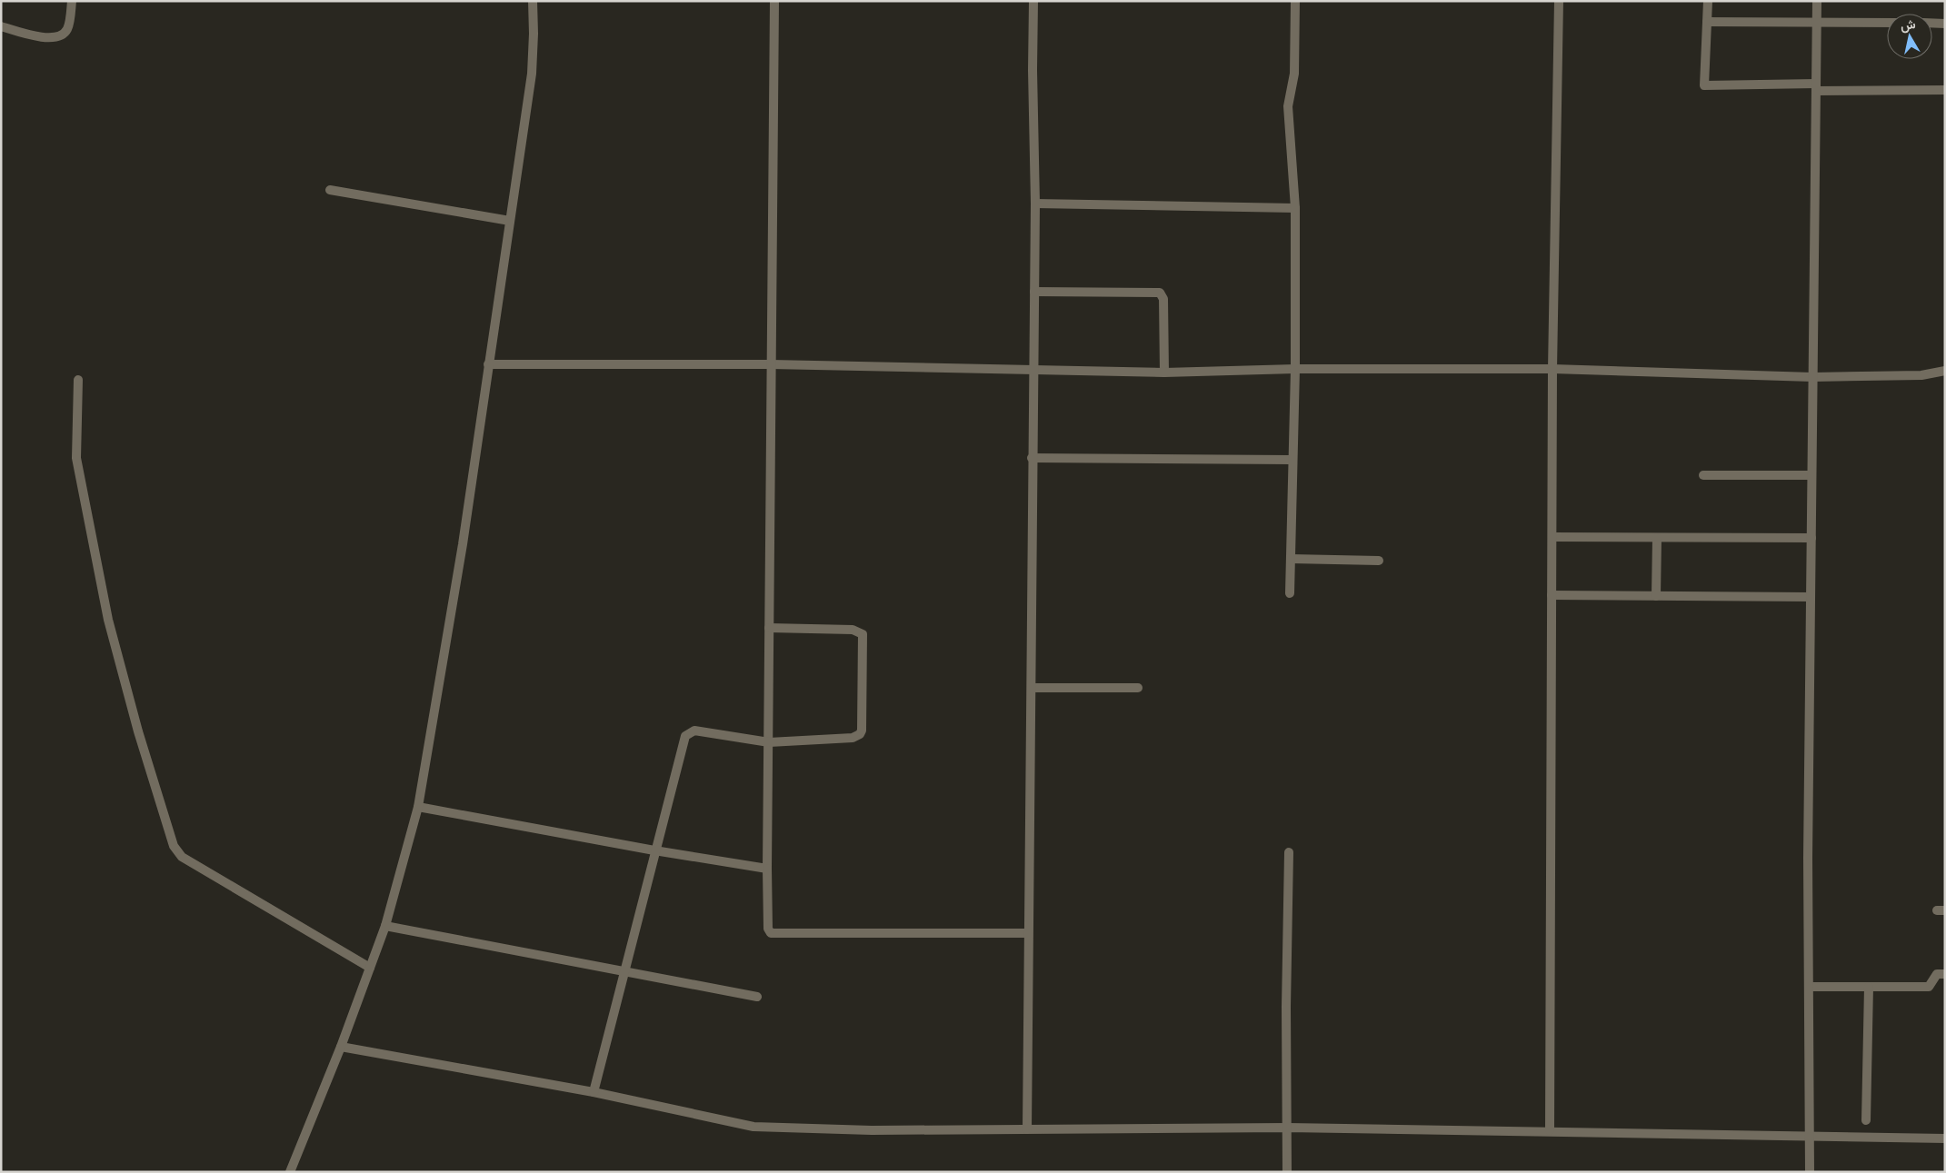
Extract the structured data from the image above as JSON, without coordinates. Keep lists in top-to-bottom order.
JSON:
{
  "north": "top"
}
